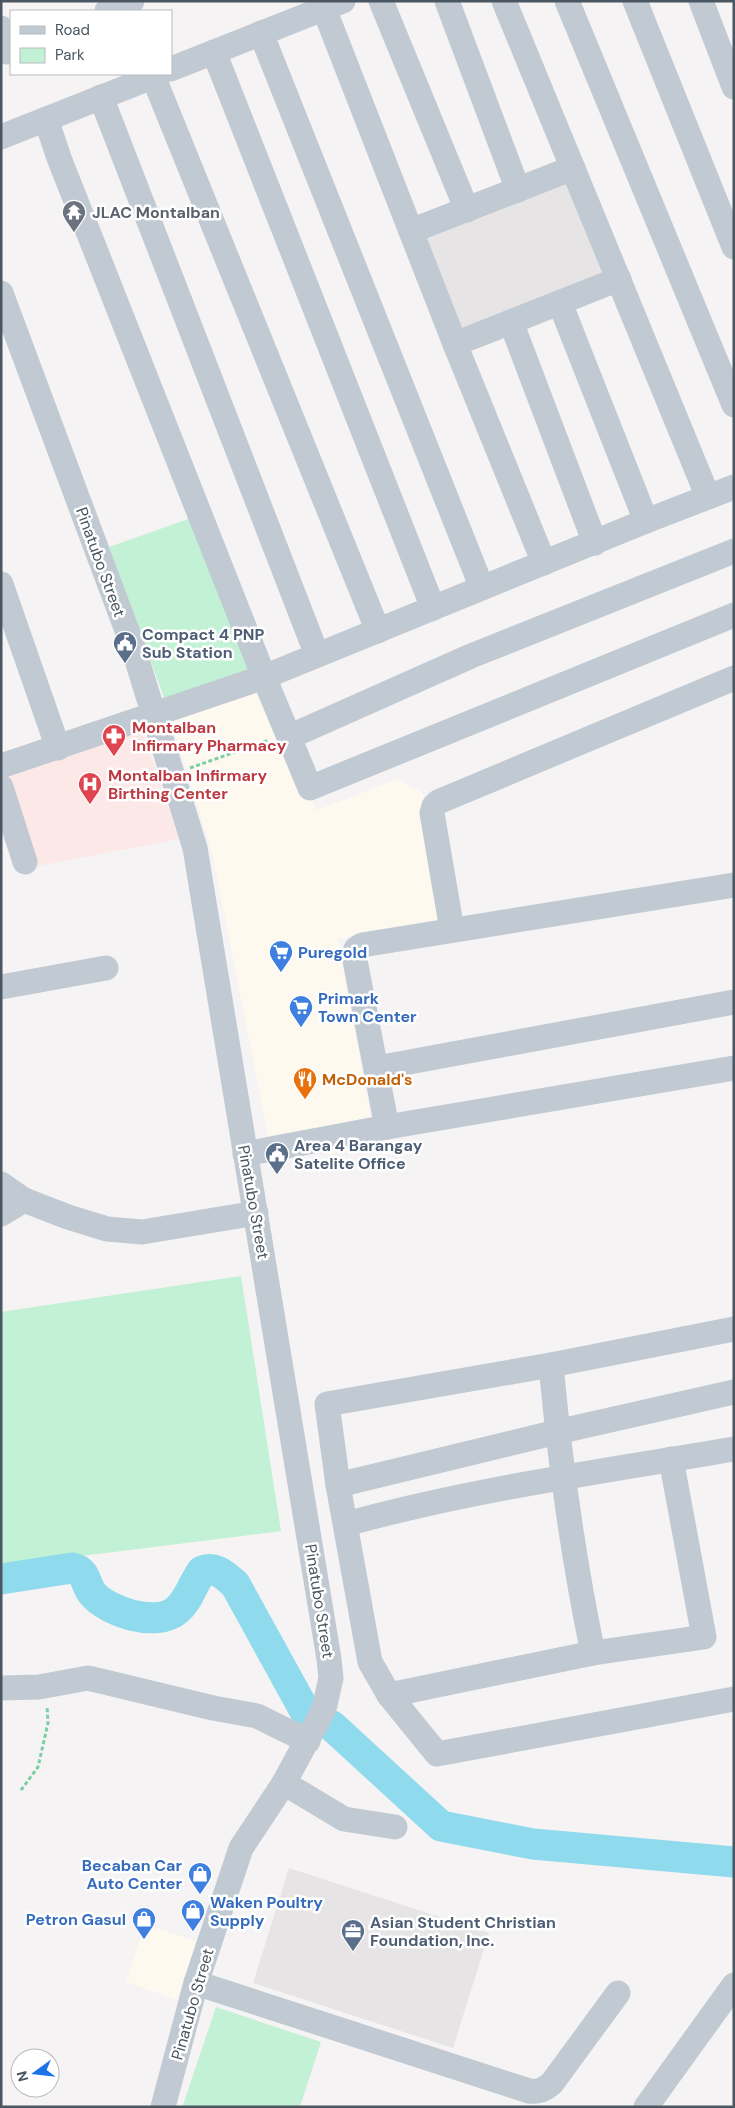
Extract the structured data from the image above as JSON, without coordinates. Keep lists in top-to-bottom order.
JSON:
{
  "streets": {
    "street": ["Pinatubo Street"]
  },
  "places": {
    "temple": ["JLAC Montalban"],
    "public building": ["Compact 4 PNP Sub Station", "Area 4 Barangay Satelite Office"],
    "pharmacy": ["Montalban Infirmary Pharmacy"],
    "hospital": ["Montalban Infirmary Birthing Center"],
    "supermarket": ["Puregold", "Primark Town Center"],
    "restaurant": ["McDonald's"],
    "shop": ["Becaban Car Auto Center", "Waken Poultry Supply", "Petron Gasul"],
    "office": ["Asian Student Christian Foundation, Inc."]
  },
  "legend": ["Road", "Park"],
  "north": "left"
}
